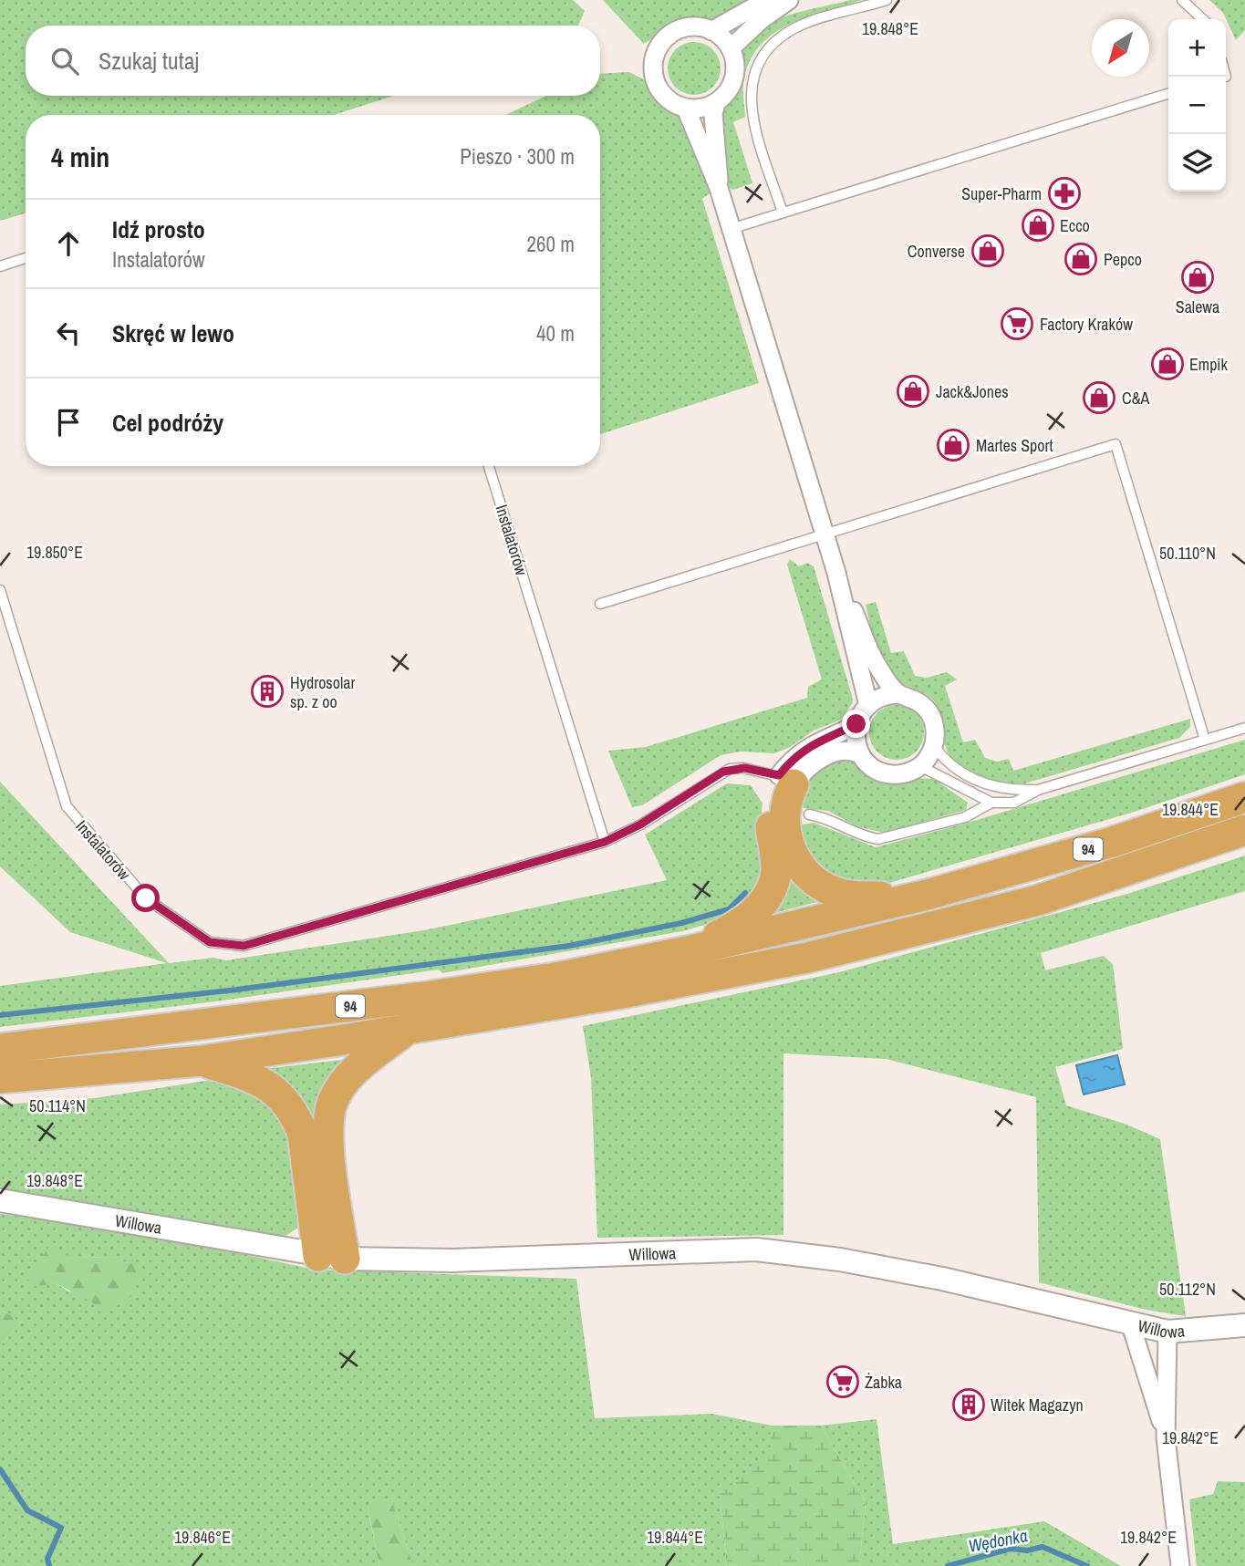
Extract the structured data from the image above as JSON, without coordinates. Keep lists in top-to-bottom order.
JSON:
{
  "streets": {
    "highway": ["94"],
    "street": ["Willowa"],
    "lane": ["Instalatorów"]
  },
  "water": ["Wędonka"],
  "places": {
    "pharmacy": ["Super-Pharm"],
    "shop": [
      "Ecco",
      "Converse",
      "Pepco",
      "Salewa",
      "Empik",
      "Jack&Jones",
      "C&A",
      "Martes Sport"
    ],
    "supermarket": ["Factory Kraków", "Żabka"],
    "building": ["Hydrosolar sp. z oo", "Witek Magazyn"]
  },
  "north": "bottom left",
  "page": {
    "map_buttons": ["+", "−"],
    "search": "Szukaj tutaj",
    "heading": ["4 min", "Pieszo · 300 m"],
    "list": [
      ["Idź prosto", "Instalatorów", "260 m"],
      ["Skręć w lewo", "40 m"],
      "Cel podróży"
    ]
  },
  "coordinates": [
    "19.848°E",
    "19.850°E",
    "50.110°N",
    "19.844°E",
    "50.114°N",
    "50.112°N",
    "19.842°E",
    "19.846°E"
  ]
}
